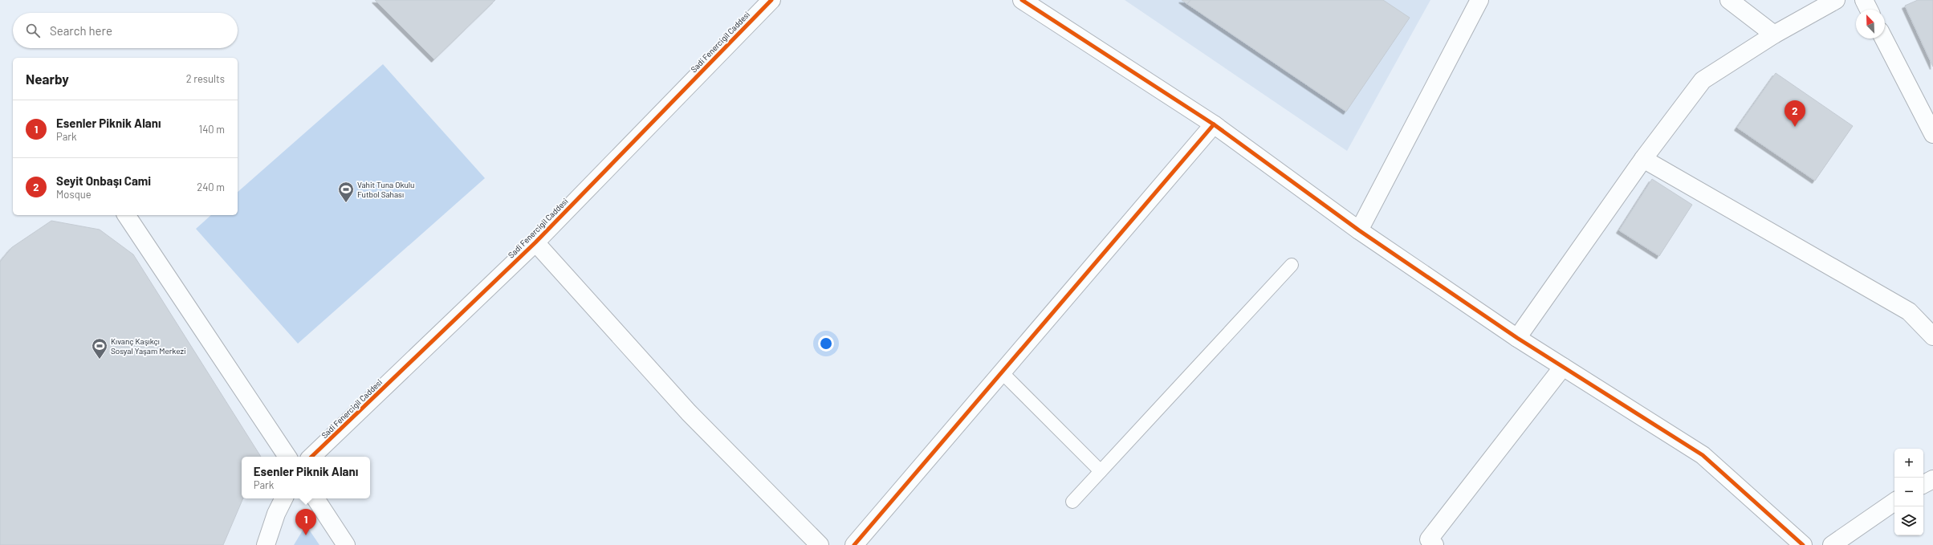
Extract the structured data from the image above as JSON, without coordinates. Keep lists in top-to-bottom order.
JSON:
{
  "streets": {
    "street": ["Sadi Fenercigil Caddesi"]
  },
  "places": {
    "sports": ["Vahit Tuna Okulu Futbol Sahası", "Kıvanç Kaşıkçı Sosyal Yaşam Merkezi"]
  },
  "north": "top left",
  "page": {
    "search": "Search here",
    "heading": ["Nearby", "2 results"],
    "list": [
      {
        "mark": "1",
        "name": "Esenler Piknik Alanı",
        "note": "Park",
        "value": "140 m"
      },
      {
        "mark": "2",
        "name": "Seyit Onbaşı Cami",
        "note": "Mosque",
        "value": "240 m"
      }
    ],
    "pins": ["2", "1"],
    "map_buttons": ["+", "−"],
    "popup": ["Esenler Piknik Alanı", "Park"]
  }
}
